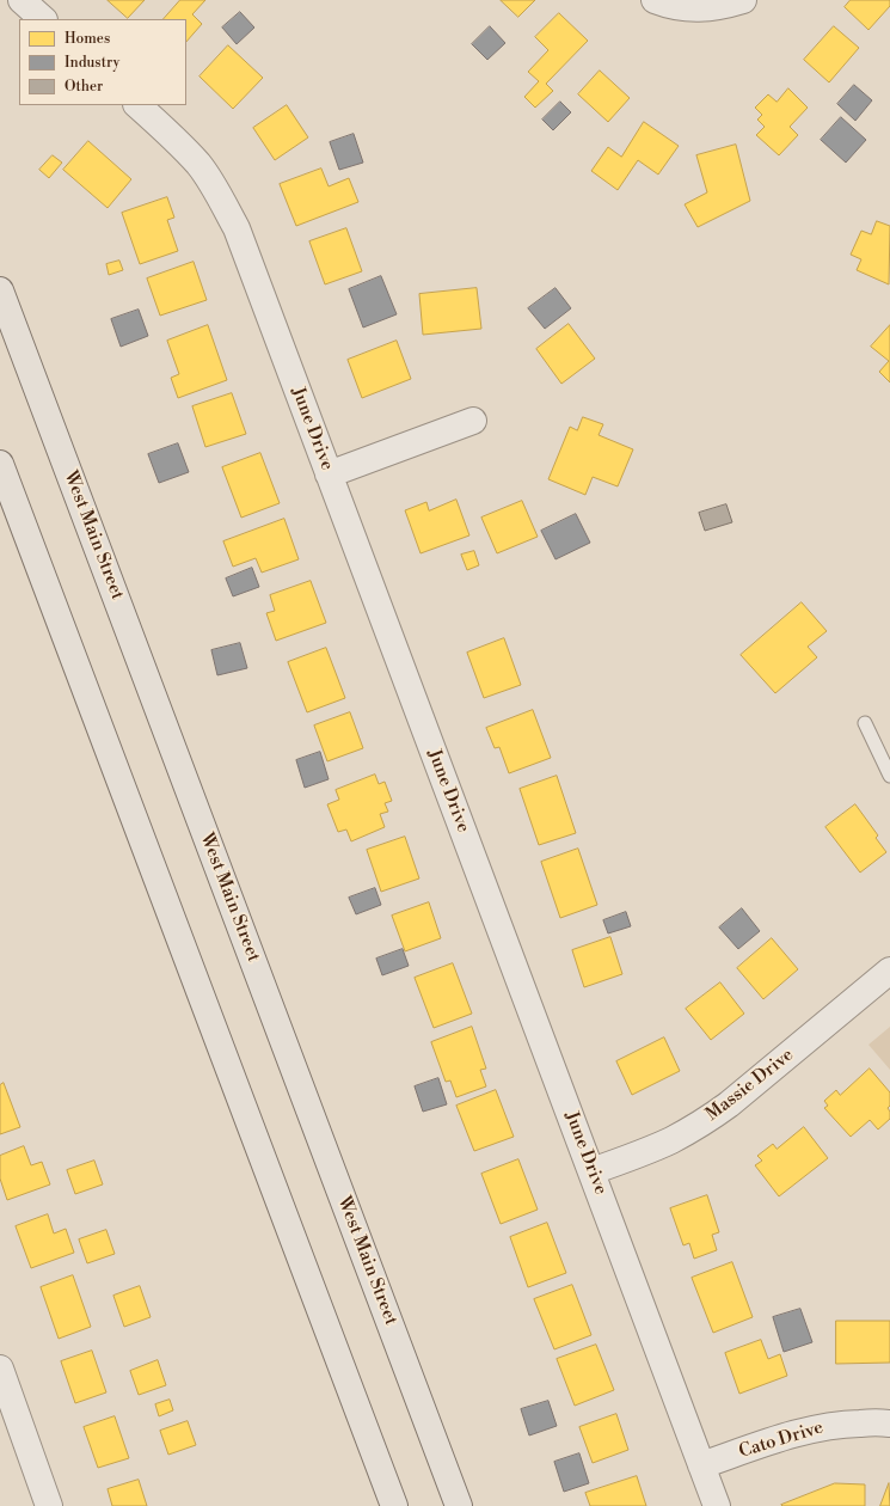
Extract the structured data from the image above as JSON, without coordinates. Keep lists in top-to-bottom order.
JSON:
{
  "streets": {
    "main road": ["West Main Street"],
    "street": ["June Drive", "Massie Drive", "Cato Drive"]
  },
  "crossings": [
    ["June Drive", "Massie Drive"],
    ["June Drive", "Cato Drive"]
  ],
  "legend": ["Homes", "Industry", "Other"]
}
